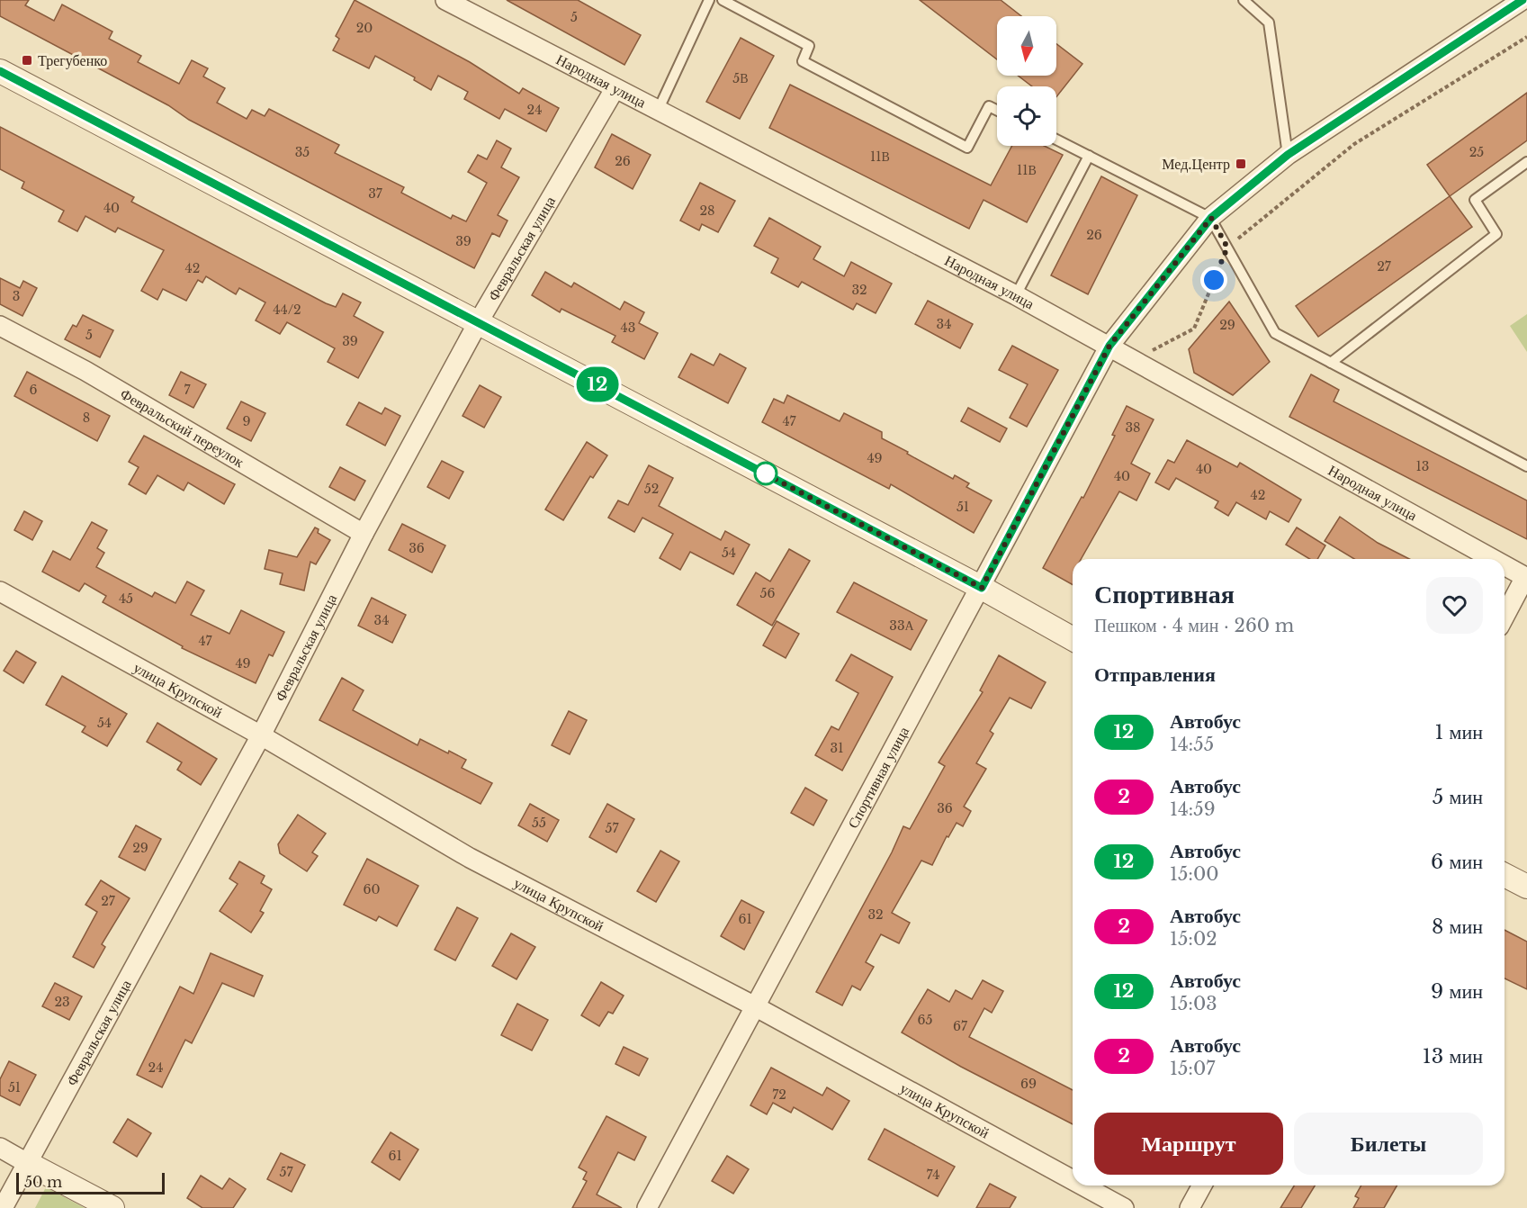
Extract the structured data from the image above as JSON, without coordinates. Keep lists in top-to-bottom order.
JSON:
{
  "streets": {
    "street": [
      "Народная улица",
      "Февральская улица",
      "Февральский переулок",
      "улица Крупской",
      "Спортивная улица"
    ]
  },
  "crossings": [
    ["Народная улица", "Февральская улица"],
    ["Народная улица", "Спортивная улица"],
    ["Февральская улица", "Февральский переулок"],
    ["Февральская улица", "улица Крупской"],
    ["улица Крупской", "Спортивная улица"]
  ],
  "places": {
    "transit": ["Трегубенко", "Мед.Центр"]
  },
  "lines": ["bus line 12"],
  "house_numbers": [
    "5",
    "20",
    "5В",
    "24",
    "35",
    "25",
    "11В",
    "26",
    "11В",
    "37",
    "40",
    "28",
    "26",
    "39",
    "27",
    "42",
    "32",
    "3",
    "44/2",
    "34",
    "29",
    "43",
    "5",
    "39",
    "6",
    "7",
    "8",
    "9",
    "47",
    "38",
    "49",
    "13",
    "40",
    "40",
    "52",
    "42",
    "51",
    "36",
    "54",
    "56",
    "45",
    "34",
    "33А",
    "47",
    "49",
    "54",
    "31",
    "36",
    "55",
    "57",
    "29",
    "60",
    "27",
    "32",
    "61",
    "23",
    "65",
    "67",
    "24",
    "69",
    "51",
    "72",
    "61",
    "57",
    "74"
  ],
  "scale_bar": "50 m",
  "north": "bottom",
  "page": {
    "on_map": "12",
    "heading": [
      ["Спортивная", "Пешком · 4 мин · 260 m"],
      "Отправления"
    ],
    "list": [
      {
        "mark": "12",
        "name": "Автобус",
        "note": "14:55",
        "value": "1 мин"
      },
      {
        "mark": "2",
        "name": "Автобус",
        "note": "14:59",
        "value": "5 мин"
      },
      {
        "mark": "12",
        "name": "Автобус",
        "note": "15:00",
        "value": "6 мин"
      },
      {
        "mark": "2",
        "name": "Автобус",
        "note": "15:02",
        "value": "8 мин"
      },
      {
        "mark": "12",
        "name": "Автобус",
        "note": "15:03",
        "value": "9 мин"
      },
      {
        "mark": "2",
        "name": "Автобус",
        "note": "15:07",
        "value": "13 мин"
      }
    ],
    "buttons": ["Маршрут", "Билеты"],
    "scale": "50 m"
  }
}
